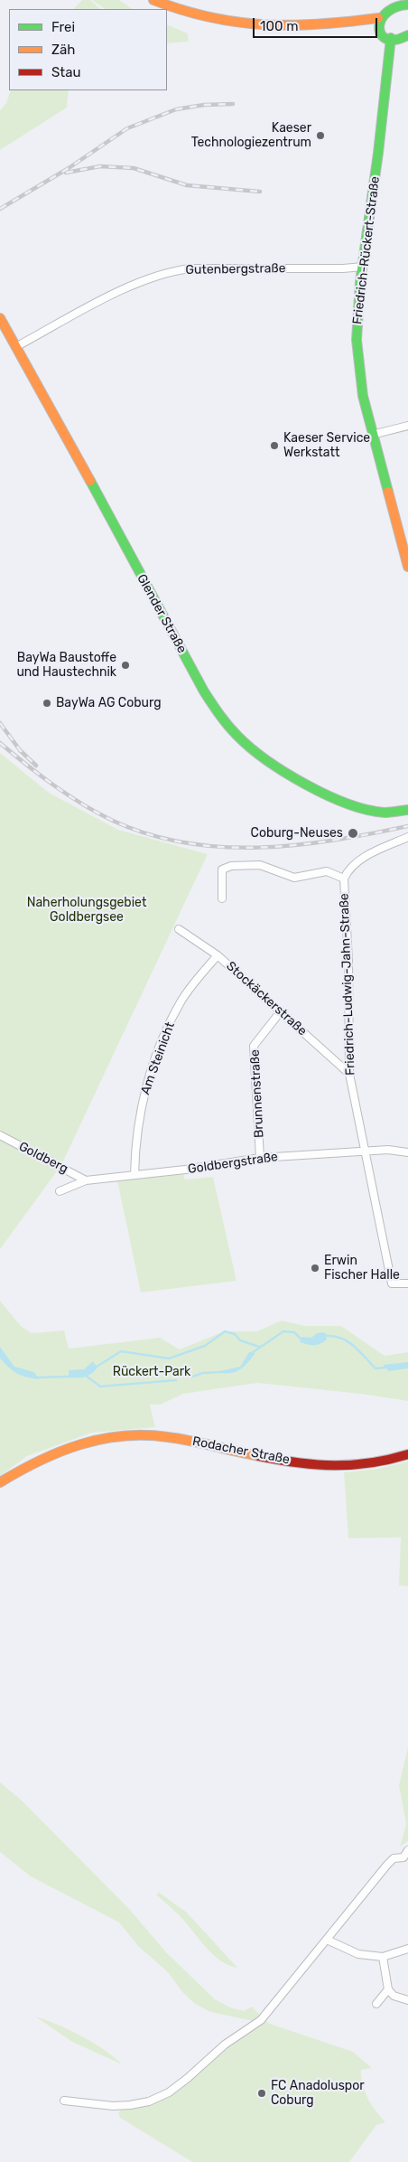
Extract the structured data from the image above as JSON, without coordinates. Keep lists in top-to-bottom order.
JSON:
{
  "streets": {
    "street": [
      "Friedrich-Rückert-Straße",
      "Gutenbergstraße",
      "Glender Straße",
      "Friedrich-Ludwig-Jahn-Straße",
      "Stockäckerstraße",
      "Am Steinicht",
      "Brunnenstraße",
      "Goldberg",
      "Goldbergstraße",
      "Rodacher Straße"
    ]
  },
  "crossings": [
    ["Friedrich-Rückert-Straße", "Gutenbergstraße"],
    ["Gutenbergstraße", "Glender Straße"],
    ["Friedrich-Ludwig-Jahn-Straße", "Stockäckerstraße"],
    ["Friedrich-Ludwig-Jahn-Straße", "Goldbergstraße"],
    ["Stockäckerstraße", "Am Steinicht"],
    ["Stockäckerstraße", "Brunnenstraße"],
    ["Am Steinicht", "Goldbergstraße"],
    ["Brunnenstraße", "Goldbergstraße"],
    ["Goldberg", "Goldbergstraße"]
  ],
  "parks": ["Naherholungsgebiet Goldbergsee", "Rückert-Park"],
  "places": [
    "Kaeser Technologiezentrum",
    "Kaeser Service Werkstatt",
    "BayWa Baustoffe und Haustechnik",
    "BayWa AG Coburg",
    "Coburg-Neuses",
    "Erwin Fischer Halle",
    "FC Anadoluspor Coburg"
  ],
  "legend": ["Frei", "Zäh", "Stau"],
  "scale_bar": "100 m"
}
